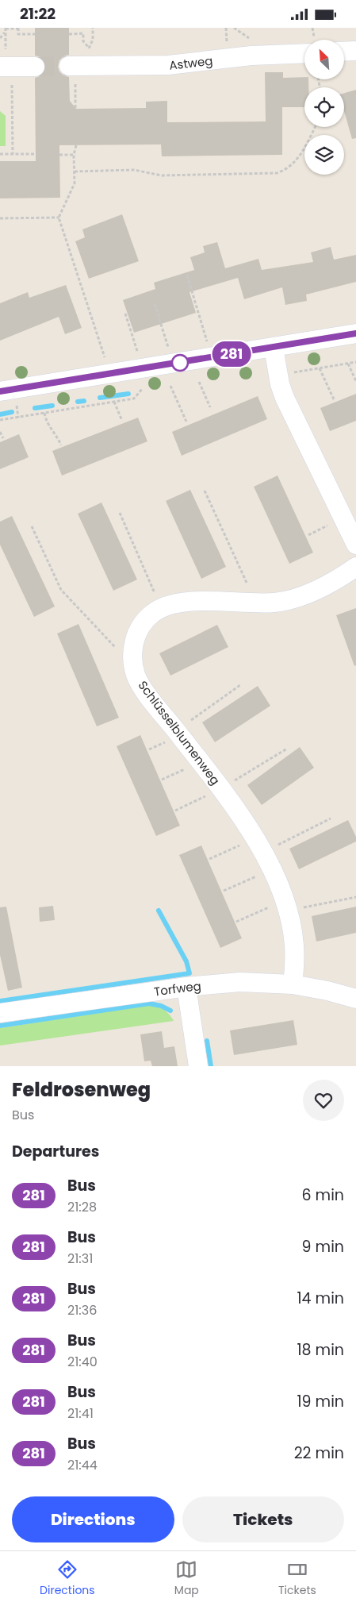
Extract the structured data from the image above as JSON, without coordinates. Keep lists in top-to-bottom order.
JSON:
{
  "streets": {
    "street": ["Astweg", "Schlüsselblumenweg", "Torfweg"]
  },
  "crossings": [
    ["Schlüsselblumenweg", "Torfweg"]
  ],
  "lines": ["bus line 281"],
  "north": "top left",
  "page": {
    "status": "21:22",
    "on_map": "281",
    "heading": [
      ["Feldrosenweg", "Bus"],
      "Departures"
    ],
    "list": [
      {
        "mark": "281",
        "name": "Bus",
        "note": "21:28",
        "value": "6 min"
      },
      {
        "mark": "281",
        "name": "Bus",
        "note": "21:31",
        "value": "9 min"
      },
      {
        "mark": "281",
        "name": "Bus",
        "note": "21:36",
        "value": "14 min"
      },
      {
        "mark": "281",
        "name": "Bus",
        "note": "21:40",
        "value": "18 min"
      },
      {
        "mark": "281",
        "name": "Bus",
        "note": "21:41",
        "value": "19 min"
      },
      {
        "mark": "281",
        "name": "Bus",
        "note": "21:44",
        "value": "22 min"
      }
    ],
    "buttons": ["Directions", "Tickets"],
    "tabs": ["Directions", "Map", "Tickets"]
  }
}
